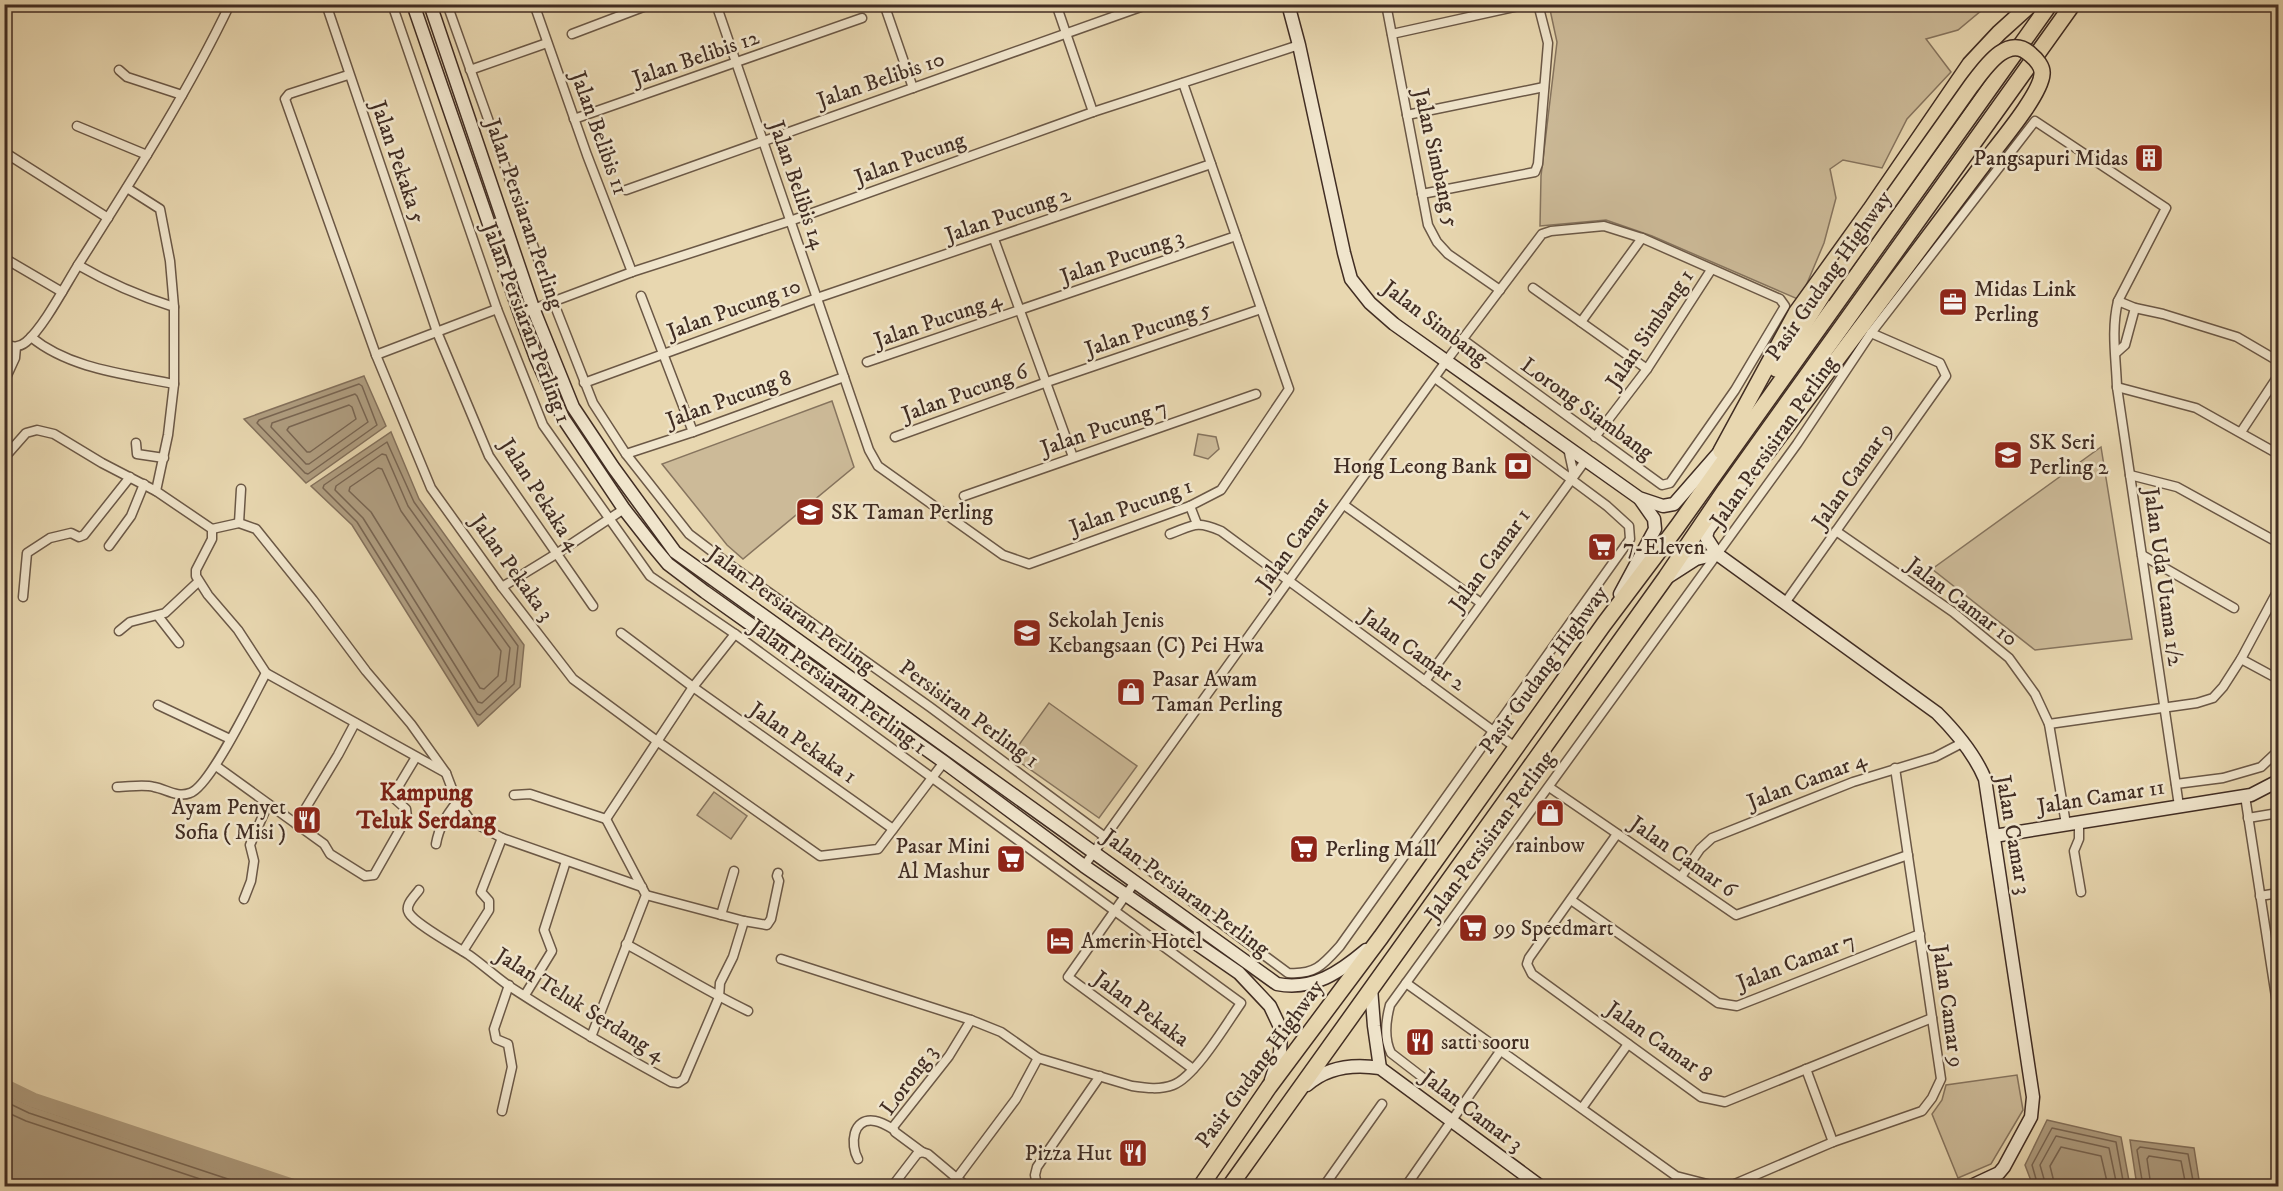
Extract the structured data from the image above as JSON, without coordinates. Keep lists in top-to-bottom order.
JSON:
{
  "streets": {
    "highway": ["Pasir Gudang Highway"],
    "main road": [
      "Jalan Persiaran Perling",
      "Jalan Simbang",
      "Jalan Camar 11",
      "Jalan Camar 3"
    ],
    "street": [
      "Jalan Belibis 12",
      "Jalan Belibis 10",
      "Jalan Belibis 11",
      "Jalan Simbang 5",
      "Jalan Pucung",
      "Jalan Pekaka 5",
      "Jalan Belibis 14",
      "Jalan Pucung 2",
      "Jalan Pucung 3",
      "Jalan Pucung 10",
      "Jalan Pucung 4",
      "Jalan Persiaran Perling 1",
      "Jalan Pucung 5",
      "Jalan Simbang 1",
      "Jalan Pucung 6",
      "Jalan Pucung 8",
      "Lorong Siambang",
      "Jalan Pucung 7",
      "Jalan Persisiran Perling",
      "Jalan Camar 9",
      "Jalan Pekaka 4",
      "Jalan Pucung 1",
      "Jalan Camar",
      "Jalan Camar 1",
      "Jalan Pekaka 3",
      "Jalan Uda Utama 1/2",
      "Jalan Camar 10",
      "Jalan Camar 2",
      "Persisiran Perling 1",
      "Jalan Pekaka 1",
      "Jalan Camar 4",
      "Jalan Camar 6",
      "Jalan Camar 7",
      "Jalan Teluk Serdang 4",
      "Jalan Pekaka",
      "Jalan Camar 8",
      "Lorong 3"
    ]
  },
  "crossings": [
    ["Jalan Belibis 12", "Jalan Belibis 11"],
    ["Jalan Belibis 12", "Jalan Belibis 14"],
    ["Jalan Belibis 10", "Jalan Belibis 14"],
    ["Jalan Belibis 11", "Jalan Pucung"],
    ["Jalan Simbang 5", "Jalan Camar"],
    ["Jalan Pucung", "Jalan Belibis 14"],
    ["Jalan Pucung", "Jalan Persiaran Perling"],
    ["Jalan Pucung", "Jalan Persiaran Perling 1"],
    ["Jalan Pucung", "Jalan Simbang"],
    ["Jalan Pucung", "Jalan Pucung 1"],
    ["Jalan Pekaka 5", "Jalan Pekaka 4"],
    ["Jalan Pekaka 5", "Jalan Pekaka 3"],
    ["Jalan Belibis 14", "Jalan Pucung 2"],
    ["Jalan Belibis 14", "Jalan Pucung 10"],
    ["Jalan Belibis 14", "Jalan Pucung 8"],
    ["Jalan Belibis 14", "Jalan Pucung 1"],
    ["Jalan Persiaran Perling", "Pasir Gudang Highway"],
    ["Jalan Persiaran Perling", "Jalan Camar"],
    ["Jalan Persiaran Perling", "Jalan Pekaka 3"],
    ["Jalan Pucung 2", "Jalan Pucung 10"],
    ["Jalan Pucung 2", "Jalan Pucung 1"],
    ["Jalan Pucung 3", "Jalan Pucung 4"],
    ["Jalan Pucung 3", "Jalan Pucung 1"],
    ["Pasir Gudang Highway", "Jalan Camar 2"],
    ["Jalan Pucung 10", "Jalan Persiaran Perling 1"],
    ["Jalan Persiaran Perling 1", "Jalan Pucung 8"],
    ["Jalan Persiaran Perling 1", "Jalan Pekaka 3"],
    ["Jalan Persiaran Perling 1", "Persisiran Perling 1"],
    ["Jalan Simbang", "Jalan Camar"],
    ["Jalan Simbang", "Jalan Camar 1"],
    ["Jalan Pucung 5", "Jalan Pucung 6"],
    ["Jalan Pucung 5", "Jalan Pucung 1"],
    ["Jalan Simbang 1", "Lorong Siambang"],
    ["Jalan Pucung 8", "Jalan Pucung 1"],
    ["Jalan Pucung 8", "Persisiran Perling 1"],
    ["Lorong Siambang", "Jalan Camar"],
    ["Jalan Persisiran Perling", "Jalan Camar 9"],
    ["Jalan Persisiran Perling", "Jalan Uda Utama 1/2"],
    ["Jalan Persisiran Perling", "Jalan Camar 3"],
    ["Jalan Persisiran Perling", "Jalan Camar 6"],
    ["Jalan Camar 9", "Jalan Camar 10"],
    ["Jalan Camar 9", "Jalan Camar 4"],
    ["Jalan Camar 9", "Jalan Camar 3"],
    ["Jalan Camar 9", "Jalan Camar 6"],
    ["Jalan Camar 9", "Jalan Camar 7"],
    ["Jalan Camar 9", "Jalan Camar 8"],
    ["Jalan Camar", "Jalan Camar 2"],
    ["Jalan Camar", "Persisiran Perling 1"],
    ["Jalan Camar 1", "Jalan Camar 2"],
    ["Jalan Camar 1", "Persisiran Perling 1"],
    ["Jalan Pekaka 3", "Jalan Pekaka 1"],
    ["Jalan Uda Utama 1/2", "Jalan Camar 11"],
    ["Jalan Camar 10", "Jalan Camar 11"],
    ["Jalan Camar 2", "Persisiran Perling 1"],
    ["Jalan Camar 4", "Jalan Camar 3"],
    ["Jalan Camar 4", "Jalan Camar 6"],
    ["Jalan Camar 11", "Jalan Camar 3"],
    ["Jalan Camar 6", "Jalan Camar 8"],
    ["Jalan Camar 7", "Jalan Camar 8"]
  ],
  "districts": ["Kampung Teluk Serdang"],
  "places": {
    "building": ["Pangsapuri Midas"],
    "office": ["Midas Link Perling"],
    "school or university": ["SK Seri Perling 2", "SK Taman Perling", "Sekolah Jenis Kebangsaan (C) Pei Hwa"],
    "bank": ["Hong Leong Bank"],
    "supermarket": [
      "7-Eleven",
      "Perling Mall",
      "Pasar Mini Al Mashur",
      "99 Speedmart"
    ],
    "shop": ["Pasar Awam Taman Perling", "rainbow"],
    "restaurant": ["Ayam Penyet Sofia ( Misi )", "satti sooru", "Pizza Hut"],
    "hotel": ["Amerin Hotel"]
  }
}
